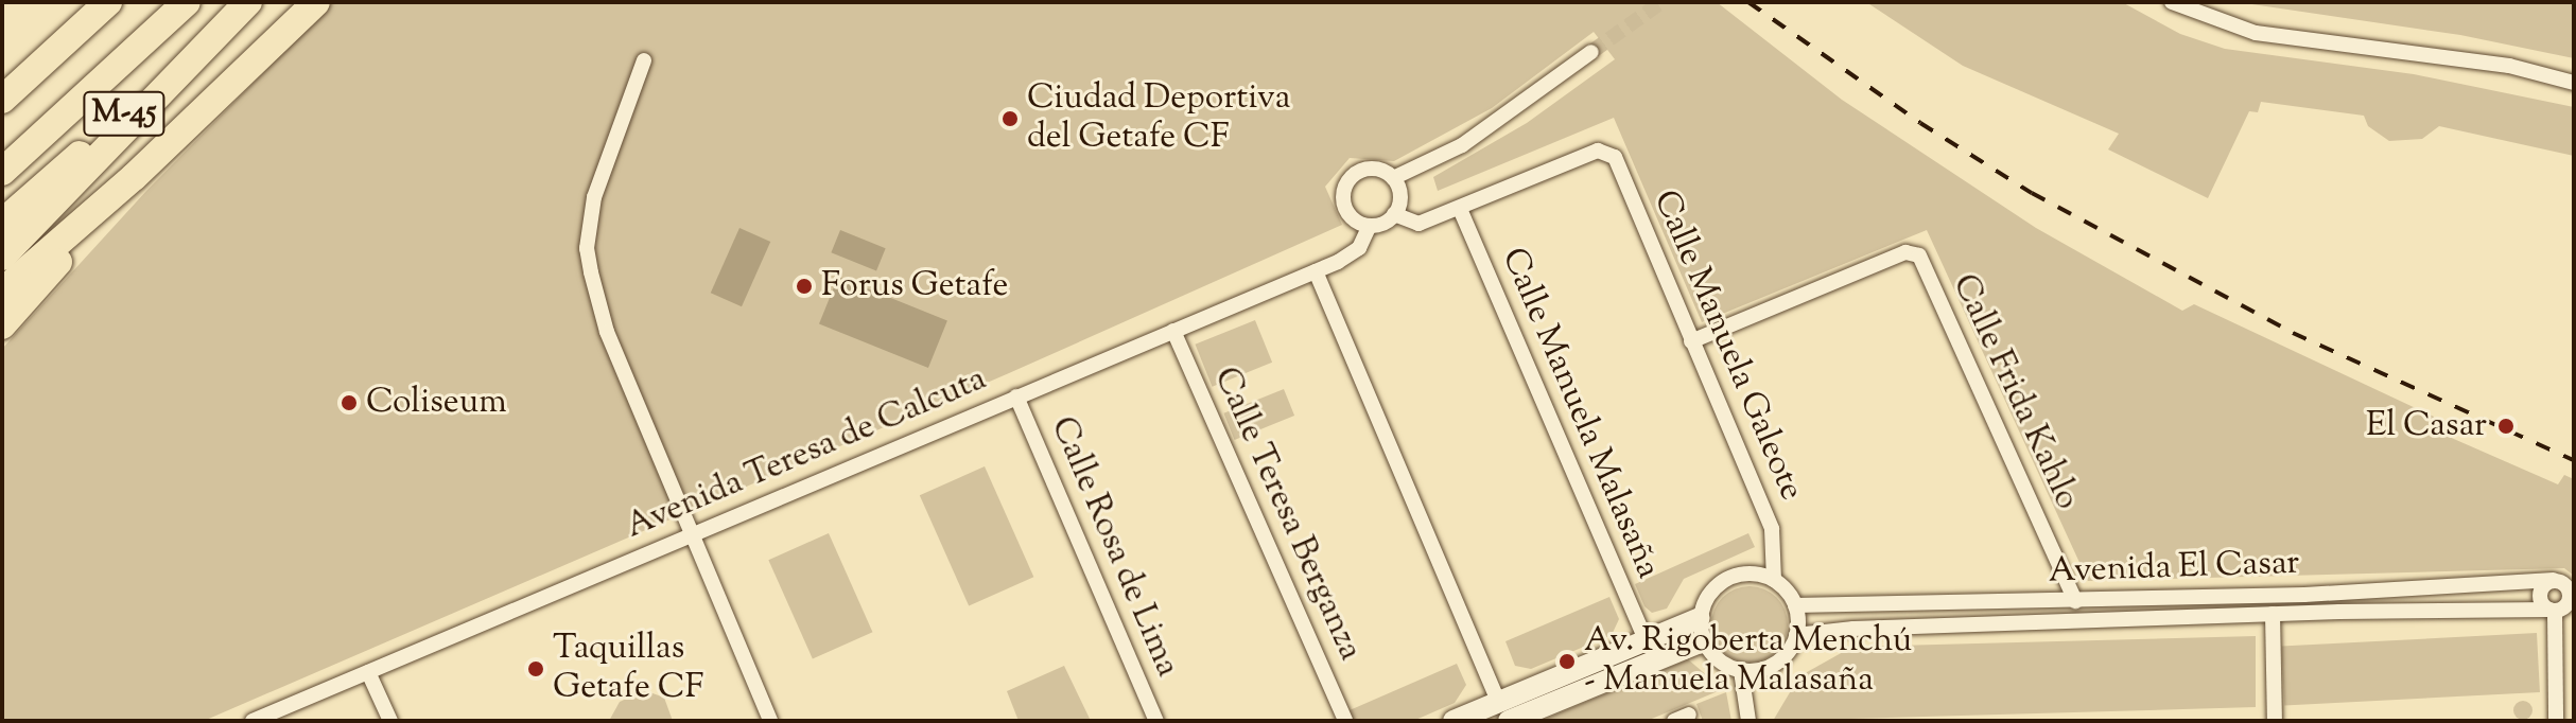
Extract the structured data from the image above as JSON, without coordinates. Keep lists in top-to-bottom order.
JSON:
{
  "streets": {
    "highway": ["M-45"],
    "street": [
      "Calle Manuela Galeote",
      "Calle Frida Kahlo",
      "Calle Manuela Malasaña",
      "Avenida Teresa de Calcuta",
      "Calle Teresa Berganza",
      "Calle Rosa de Lima",
      "Avenida El Casar"
    ]
  },
  "crossings": [
    ["Calle Manuela Galeote", "Calle Frida Kahlo"],
    ["Calle Manuela Galeote", "Calle Manuela Malasaña"],
    ["Calle Manuela Galeote", "Avenida El Casar"],
    ["Calle Frida Kahlo", "Avenida El Casar"],
    ["Avenida Teresa de Calcuta", "Calle Teresa Berganza"],
    ["Avenida Teresa de Calcuta", "Calle Rosa de Lima"]
  ],
  "places": [
    "Ciudad Deportiva del Getafe CF",
    "Forus Getafe",
    "Coliseum",
    "El Casar",
    "Av. Rigoberta Menchú - Manuela Malasaña",
    "Taquillas Getafe CF"
  ]
}
